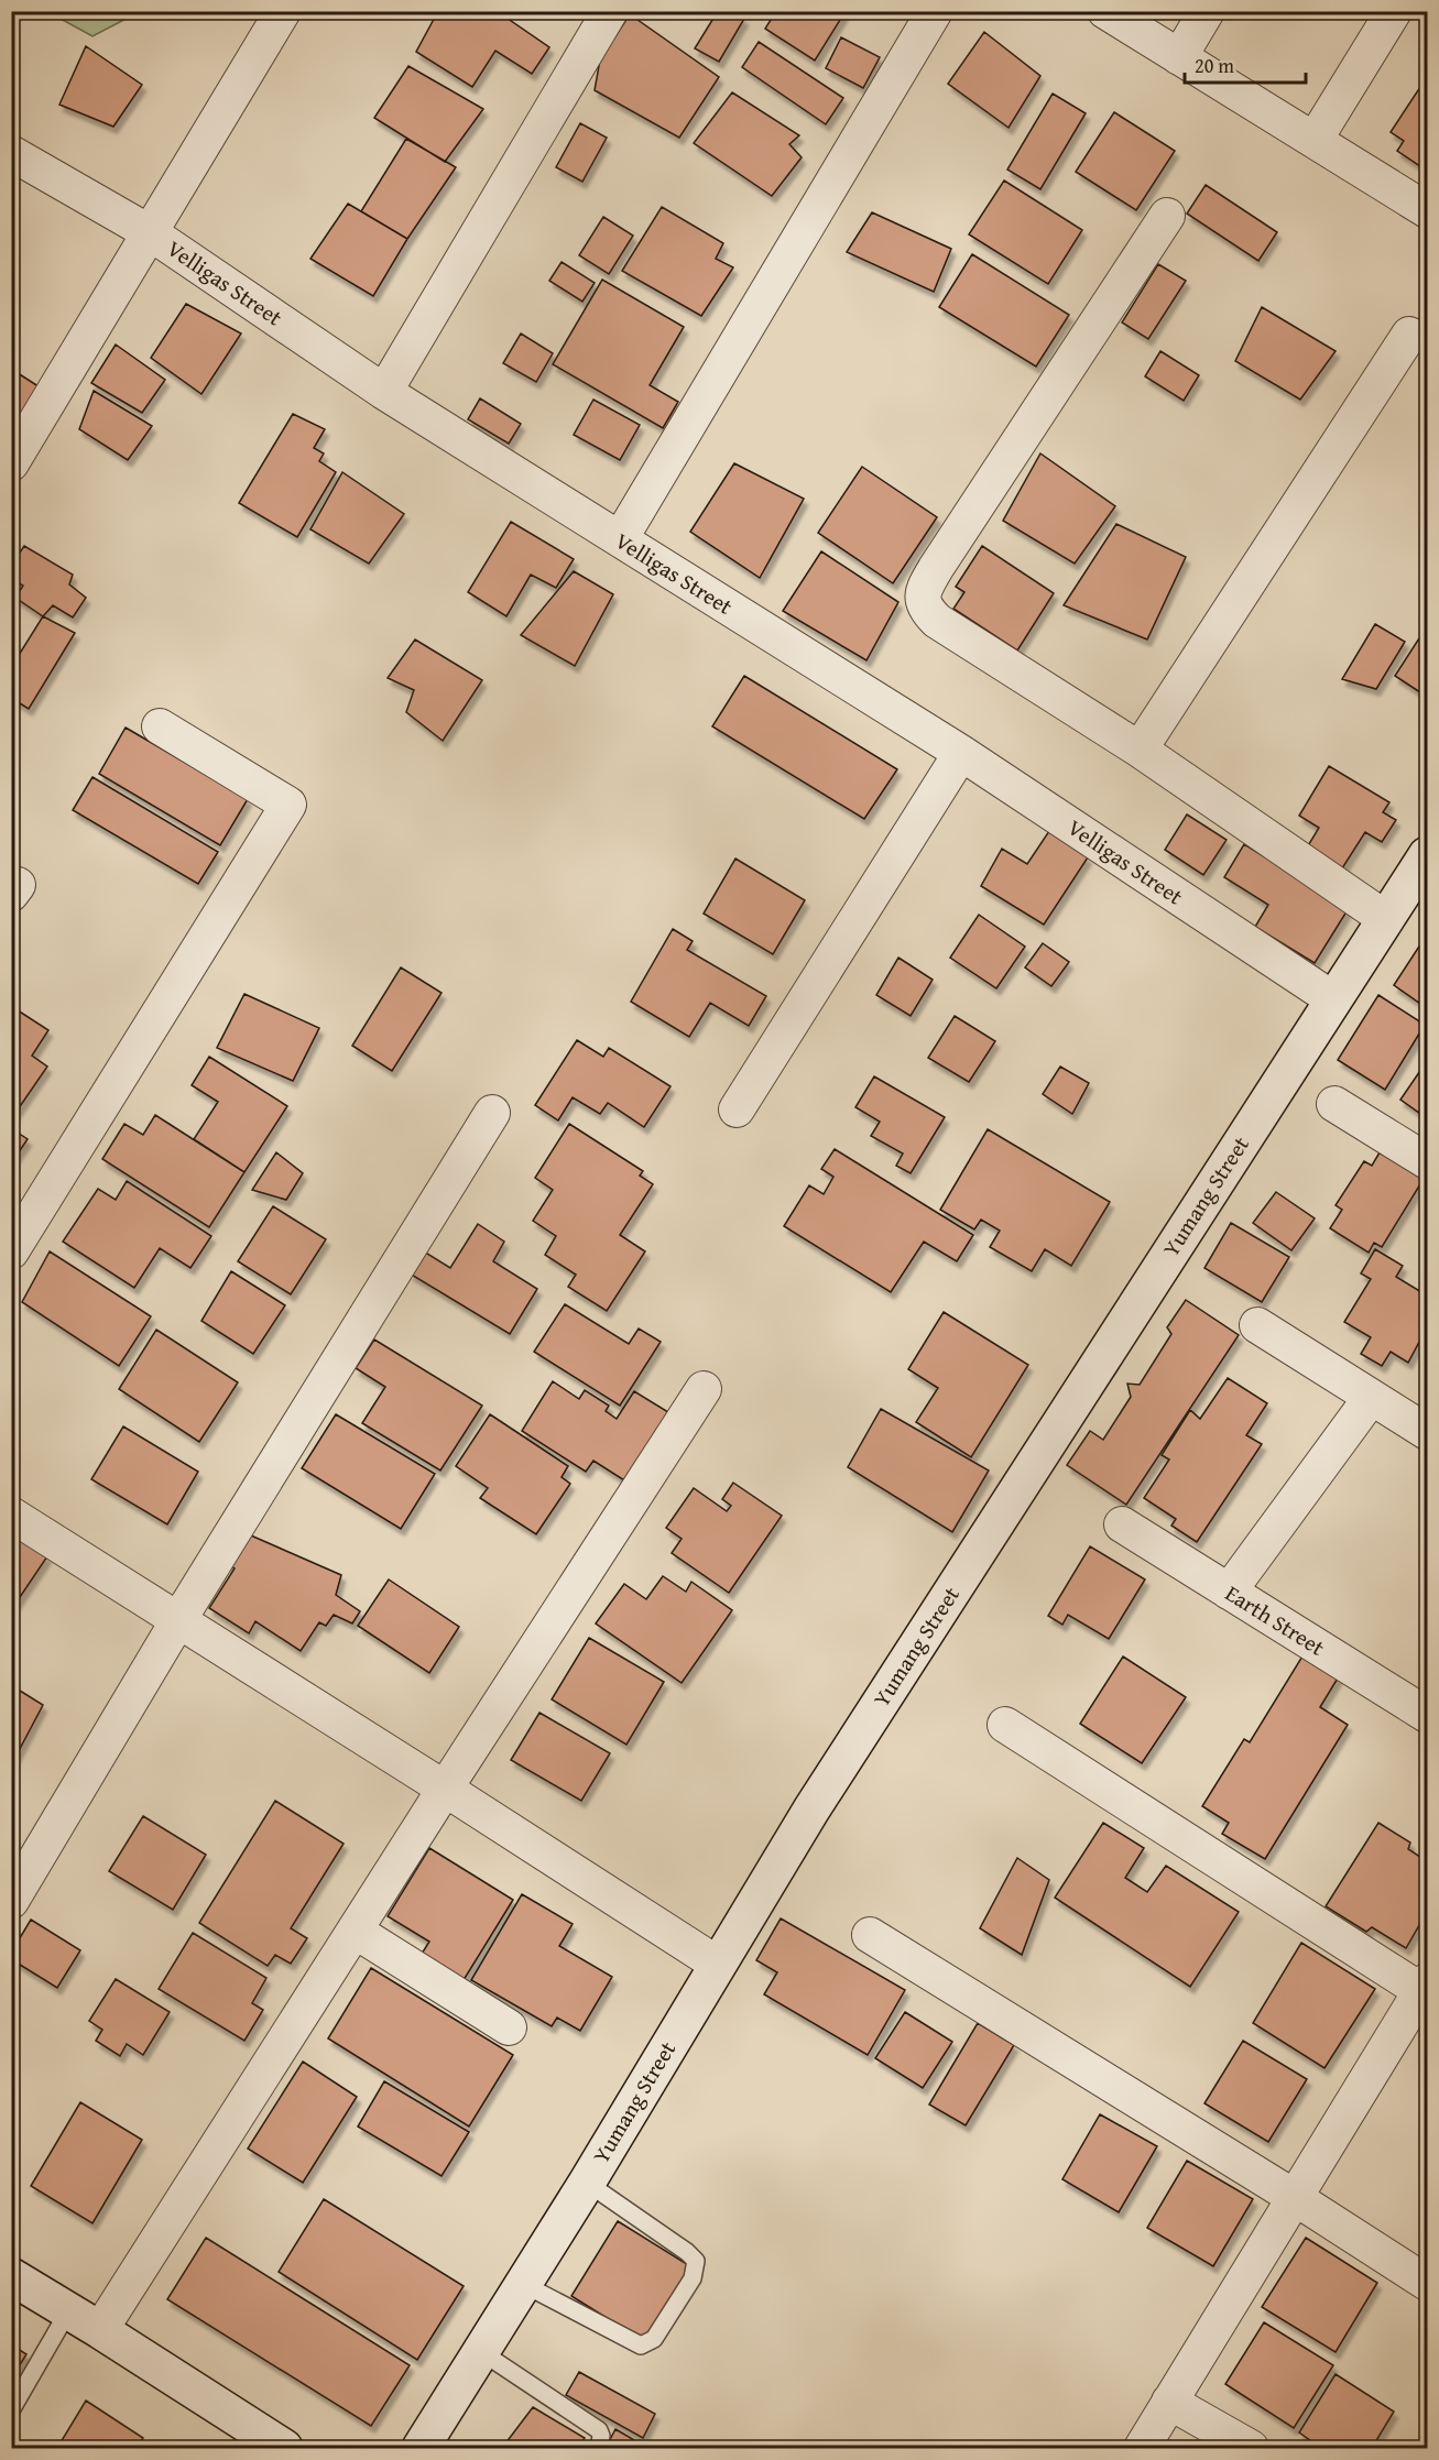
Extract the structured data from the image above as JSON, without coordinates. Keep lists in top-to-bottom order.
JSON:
{
  "streets": {
    "main road": ["Yumang Street"],
    "street": ["Velligas Street", "Earth Street"]
  },
  "crossings": [
    ["Velligas Street", "Yumang Street"]
  ],
  "scale_bar": "20 m"
}
